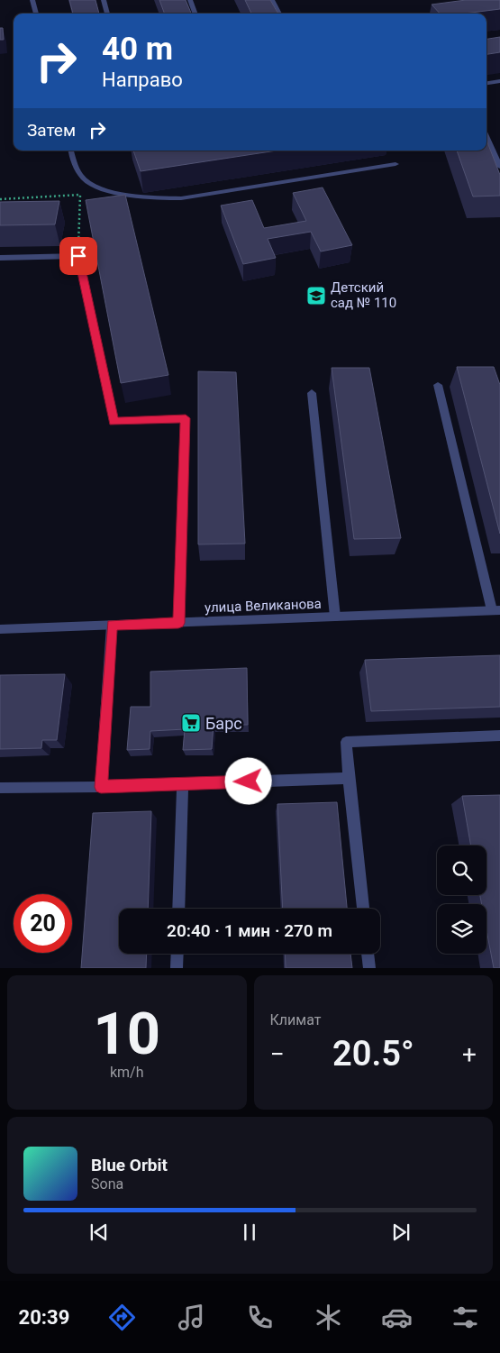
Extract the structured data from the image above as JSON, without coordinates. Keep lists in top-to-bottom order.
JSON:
{
  "streets": {
    "street": ["улица Великанова"]
  },
  "places": {
    "school or university": ["Детский сад № 110"],
    "supermarket": ["Барс"]
  },
  "page": {
    "turn": ["40 m", "Направо"],
    "then": "Затем",
    "limit": "20",
    "trip": "20:40 · 1 мин · 270 m",
    "tile": [
      ["10", "km/h"],
      "Климат"
    ],
    "heat": ["−", "20.5°", "+"],
    "song": ["Blue Orbit", "Sona"],
    "tabs": "20:39"
  }
}
